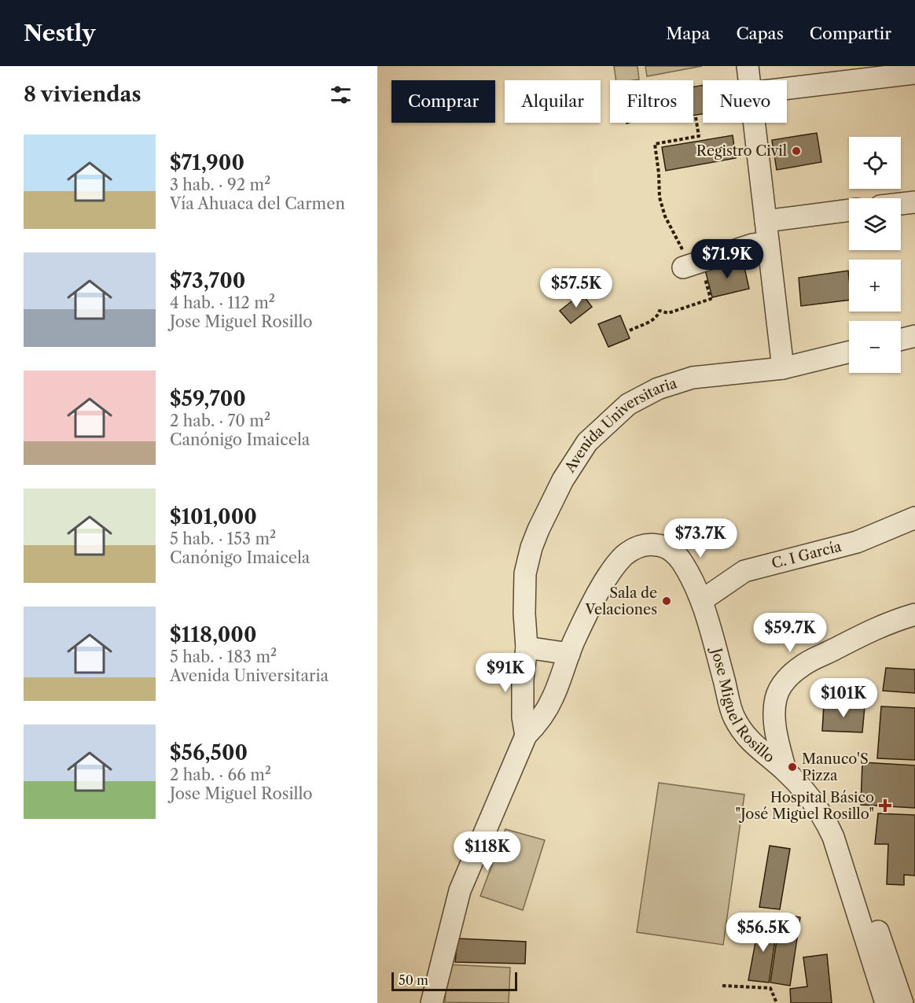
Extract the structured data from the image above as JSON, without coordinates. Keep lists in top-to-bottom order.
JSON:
{
  "streets": {
    "street": ["Avenida Universitaria", "C. I García", "Jose Miguel Rosillo"]
  },
  "crossings": [
    ["Avenida Universitaria", "Jose Miguel Rosillo"],
    ["C. I García", "Jose Miguel Rosillo"]
  ],
  "places": {
    "other": ["Registro Civil", "Sala de Velaciones", "Manuco'S Pizza"],
    "health": ["Hospital Básico \"José Miguel Rosillo\""]
  },
  "scale_bar": "50 m",
  "page": {
    "header": "Nestly",
    "nav": ["Mapa", "Capas", "Compartir"],
    "heading": "8 viviendas",
    "chip": [
      "Comprar",
      "Alquilar",
      "Filtros",
      "Nuevo"
    ],
    "list": [
      {
        "name": "$71,900",
        "note": "3 hab. · 92 m² · Vía Ahuaca del Carmen"
      },
      {
        "name": "$73,700",
        "note": "4 hab. · 112 m² · Jose Miguel Rosillo"
      },
      {
        "name": "$59,700",
        "note": "2 hab. · 70 m² · Canónigo Imaicela"
      },
      {
        "name": "$101,000",
        "note": "5 hab. · 153 m² · Canónigo Imaicela"
      },
      {
        "name": "$118,000",
        "note": "5 hab. · 183 m² · Avenida Universitaria"
      },
      {
        "name": "$56,500",
        "note": "2 hab. · 66 m² · Jose Miguel Rosillo"
      }
    ],
    "map_buttons": ["+", "−"],
    "price": [
      "$71.9K",
      "$57.5K",
      "$73.7K",
      "$59.7K",
      "$91K",
      "$101K",
      "$118K",
      "$56.5K"
    ],
    "scale": "50 m"
  }
}
